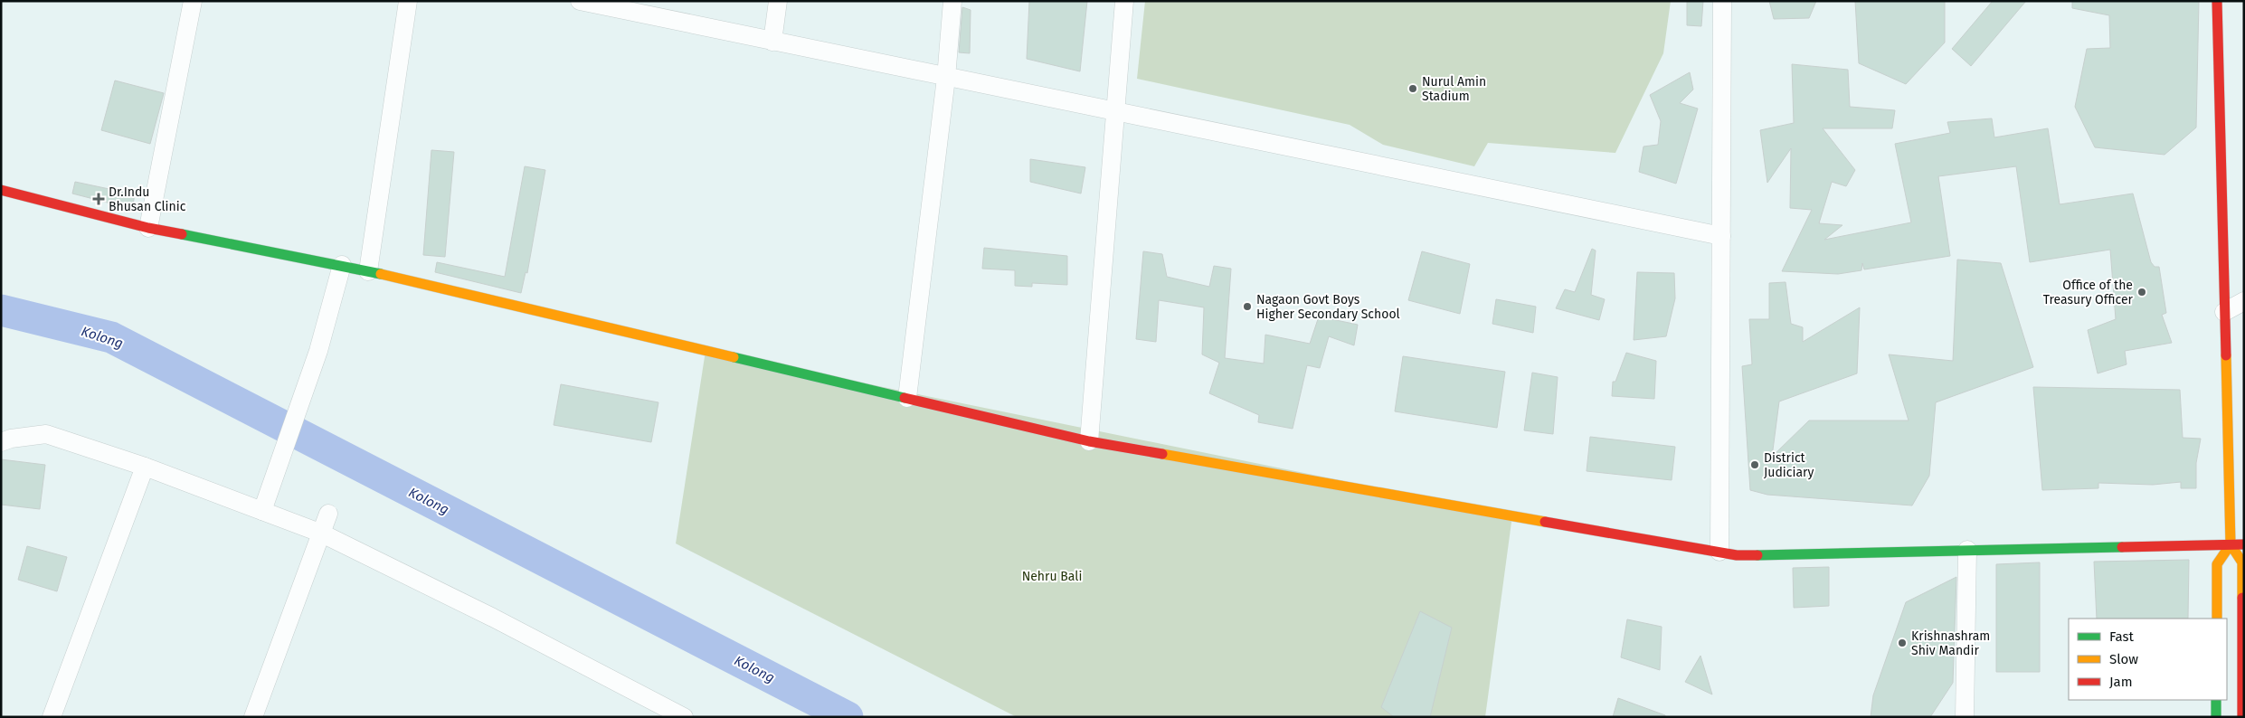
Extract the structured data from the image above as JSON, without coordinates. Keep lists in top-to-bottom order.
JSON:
{
  "water": ["Kolong"],
  "parks": ["Nehru Bali"],
  "places": {
    "other": [
      "Nurul Amin Stadium",
      "Office of the Treasury Officer",
      "Nagaon Govt Boys Higher Secondary School",
      "District Judiciary",
      "Krishnashram Shiv Mandir"
    ],
    "health": ["Dr.Indu Bhusan Clinic"]
  },
  "legend": ["Fast", "Slow", "Jam"]
}
